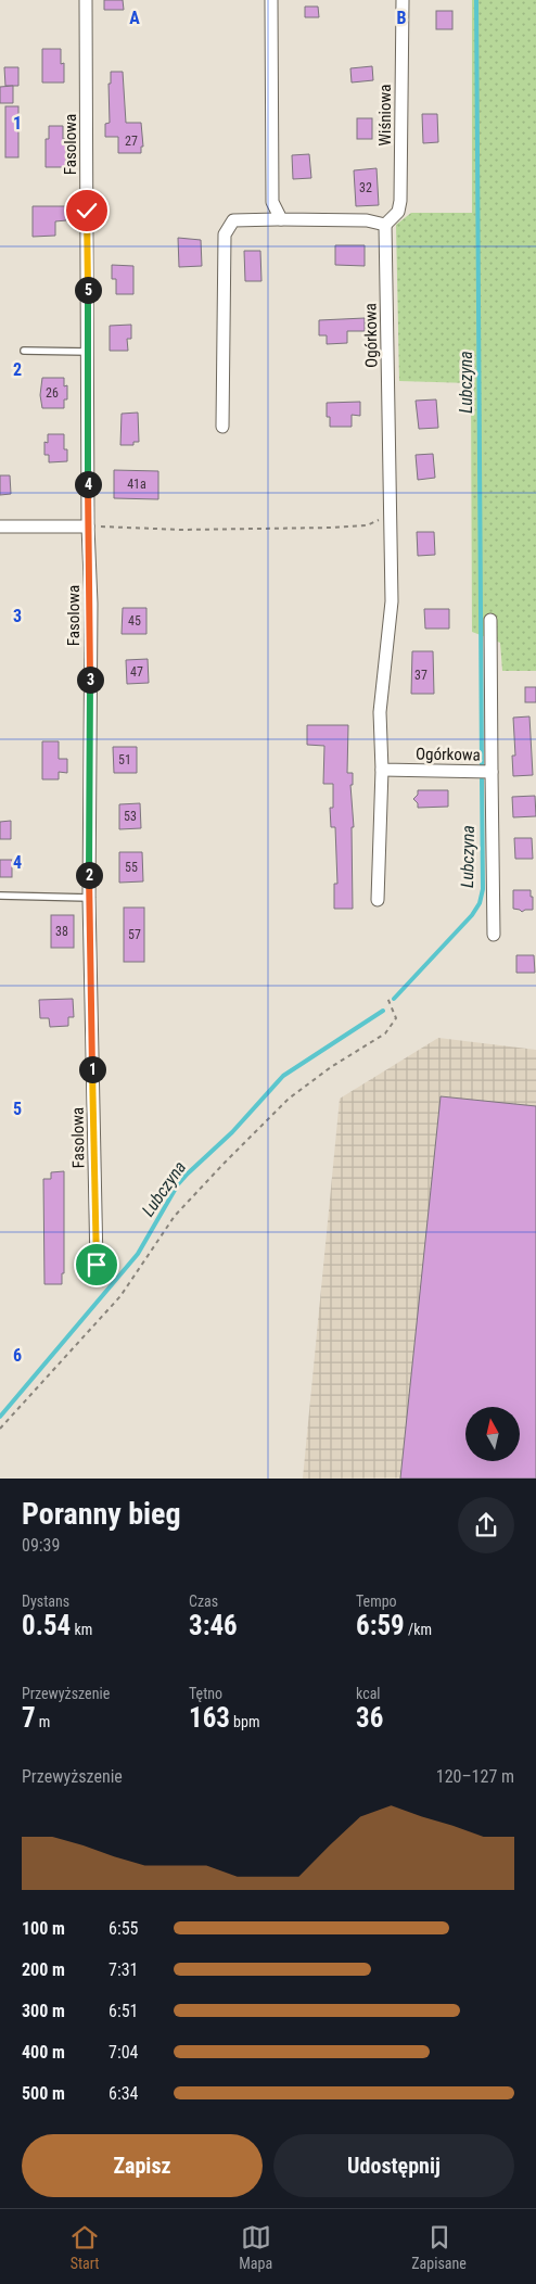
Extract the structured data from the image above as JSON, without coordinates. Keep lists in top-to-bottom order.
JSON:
{
  "streets": {
    "street": ["Wiśniowa", "Fasolowa", "Ogórkowa"]
  },
  "crossings": [
    ["Wiśniowa", "Ogórkowa"]
  ],
  "water": ["Lubczyna"],
  "house_numbers": [
    "27",
    "32",
    "26",
    "41a",
    "45",
    "47",
    "37",
    "51",
    "53",
    "55",
    "38",
    "57"
  ],
  "north": "top",
  "page": {
    "pins": [
      "5",
      "4",
      "3",
      "2",
      "1"
    ],
    "heading": ["Poranny bieg", "09:39"],
    "stats": [
      ["Dystans", "0.54 km"],
      ["Czas", "3:46"],
      ["Tempo", "6:59 /km"],
      ["Przewyższenie", "7 m"],
      ["Tętno", "163 bpm"],
      ["kcal", "36"]
    ],
    "chart": ["Przewyższenie", "120–127 m"],
    "list": [
      {
        "name": "100 m",
        "note": "6:55"
      },
      {
        "name": "200 m",
        "note": "7:31"
      },
      {
        "name": "300 m",
        "note": "6:51"
      },
      {
        "name": "400 m",
        "note": "7:04"
      },
      {
        "name": "500 m",
        "note": "6:34"
      }
    ],
    "buttons": ["Zapisz", "Udostępnij"],
    "tabs": ["Start", "Mapa", "Zapisane"]
  },
  "grid": {
    "columns": ["A", "B"],
    "rows": [
      "1",
      "2",
      "3",
      "4",
      "5",
      "6"
    ]
  }
}
